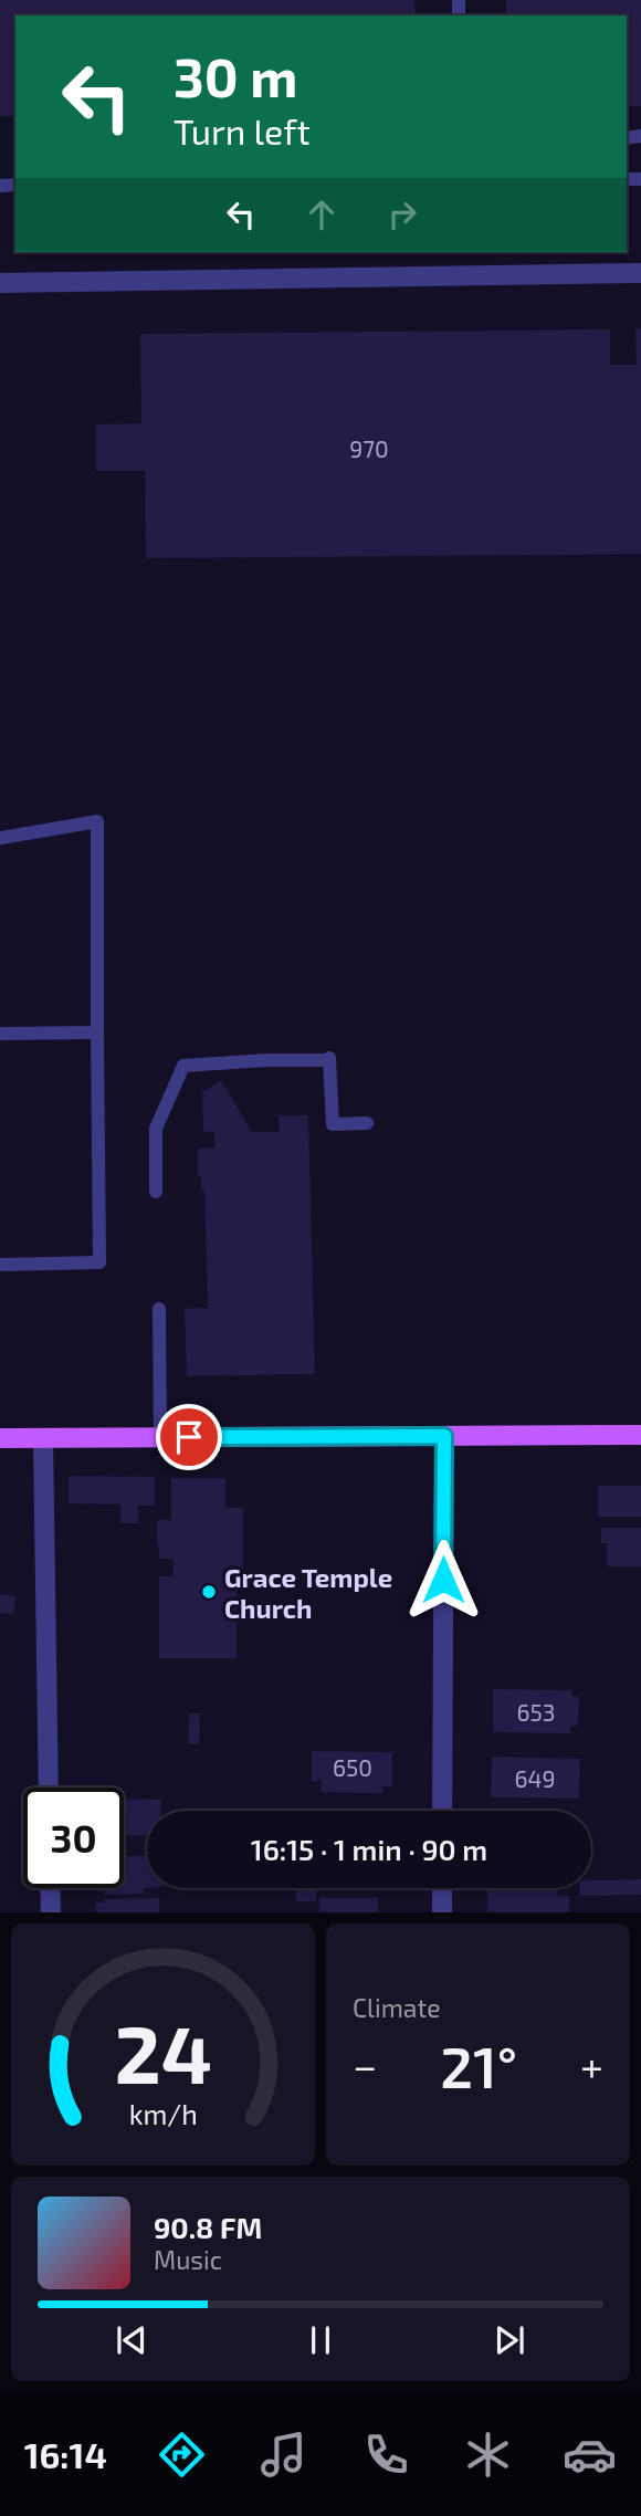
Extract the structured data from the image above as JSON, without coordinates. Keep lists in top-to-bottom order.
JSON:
{
  "places": ["Grace Temple Church"],
  "house_numbers": [
    "970",
    "653",
    "650",
    "649"
  ],
  "page": {
    "turn": ["30 m", "Turn left"],
    "limit": "30",
    "trip": "16:15 · 1 min · 90 m",
    "tile": "Climate",
    "heat": ["−", "21°", "+"],
    "song": ["90.8 FM", "Music"],
    "tabs": "16:14",
    "gauge": ["24", "km/h"]
  }
}
